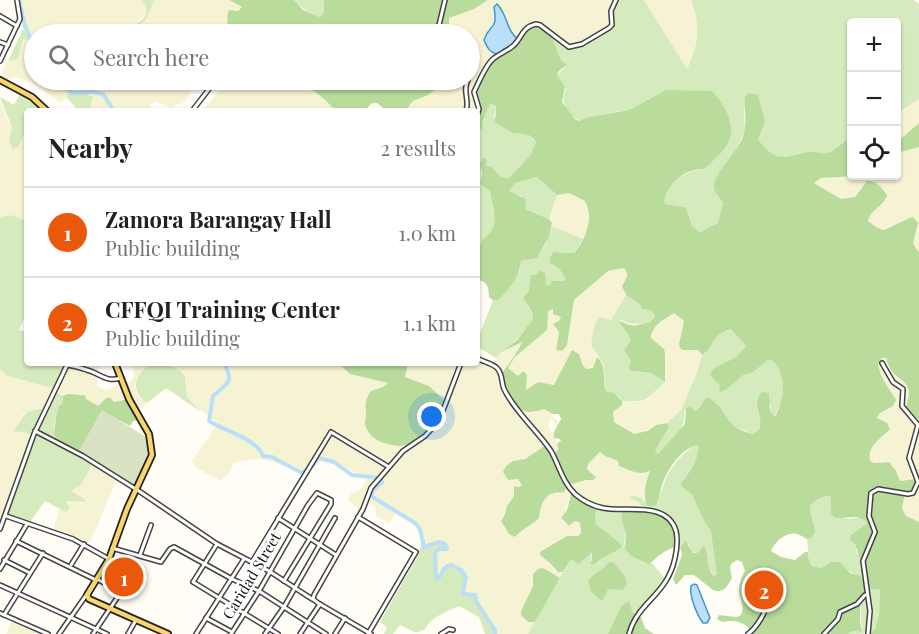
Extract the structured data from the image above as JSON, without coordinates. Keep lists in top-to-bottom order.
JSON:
{
  "streets": {
    "street": ["Caridad Street"]
  },
  "page": {
    "map_buttons": ["+", "−"],
    "search": "Search here",
    "heading": ["Nearby", "2 results"],
    "list": [
      {
        "mark": "1",
        "name": "Zamora Barangay Hall",
        "note": "Public building",
        "value": "1.0 km"
      },
      {
        "mark": "2",
        "name": "CFFQI Training Center",
        "note": "Public building",
        "value": "1.1 km"
      }
    ],
    "pins": ["1", "2"]
  }
}
